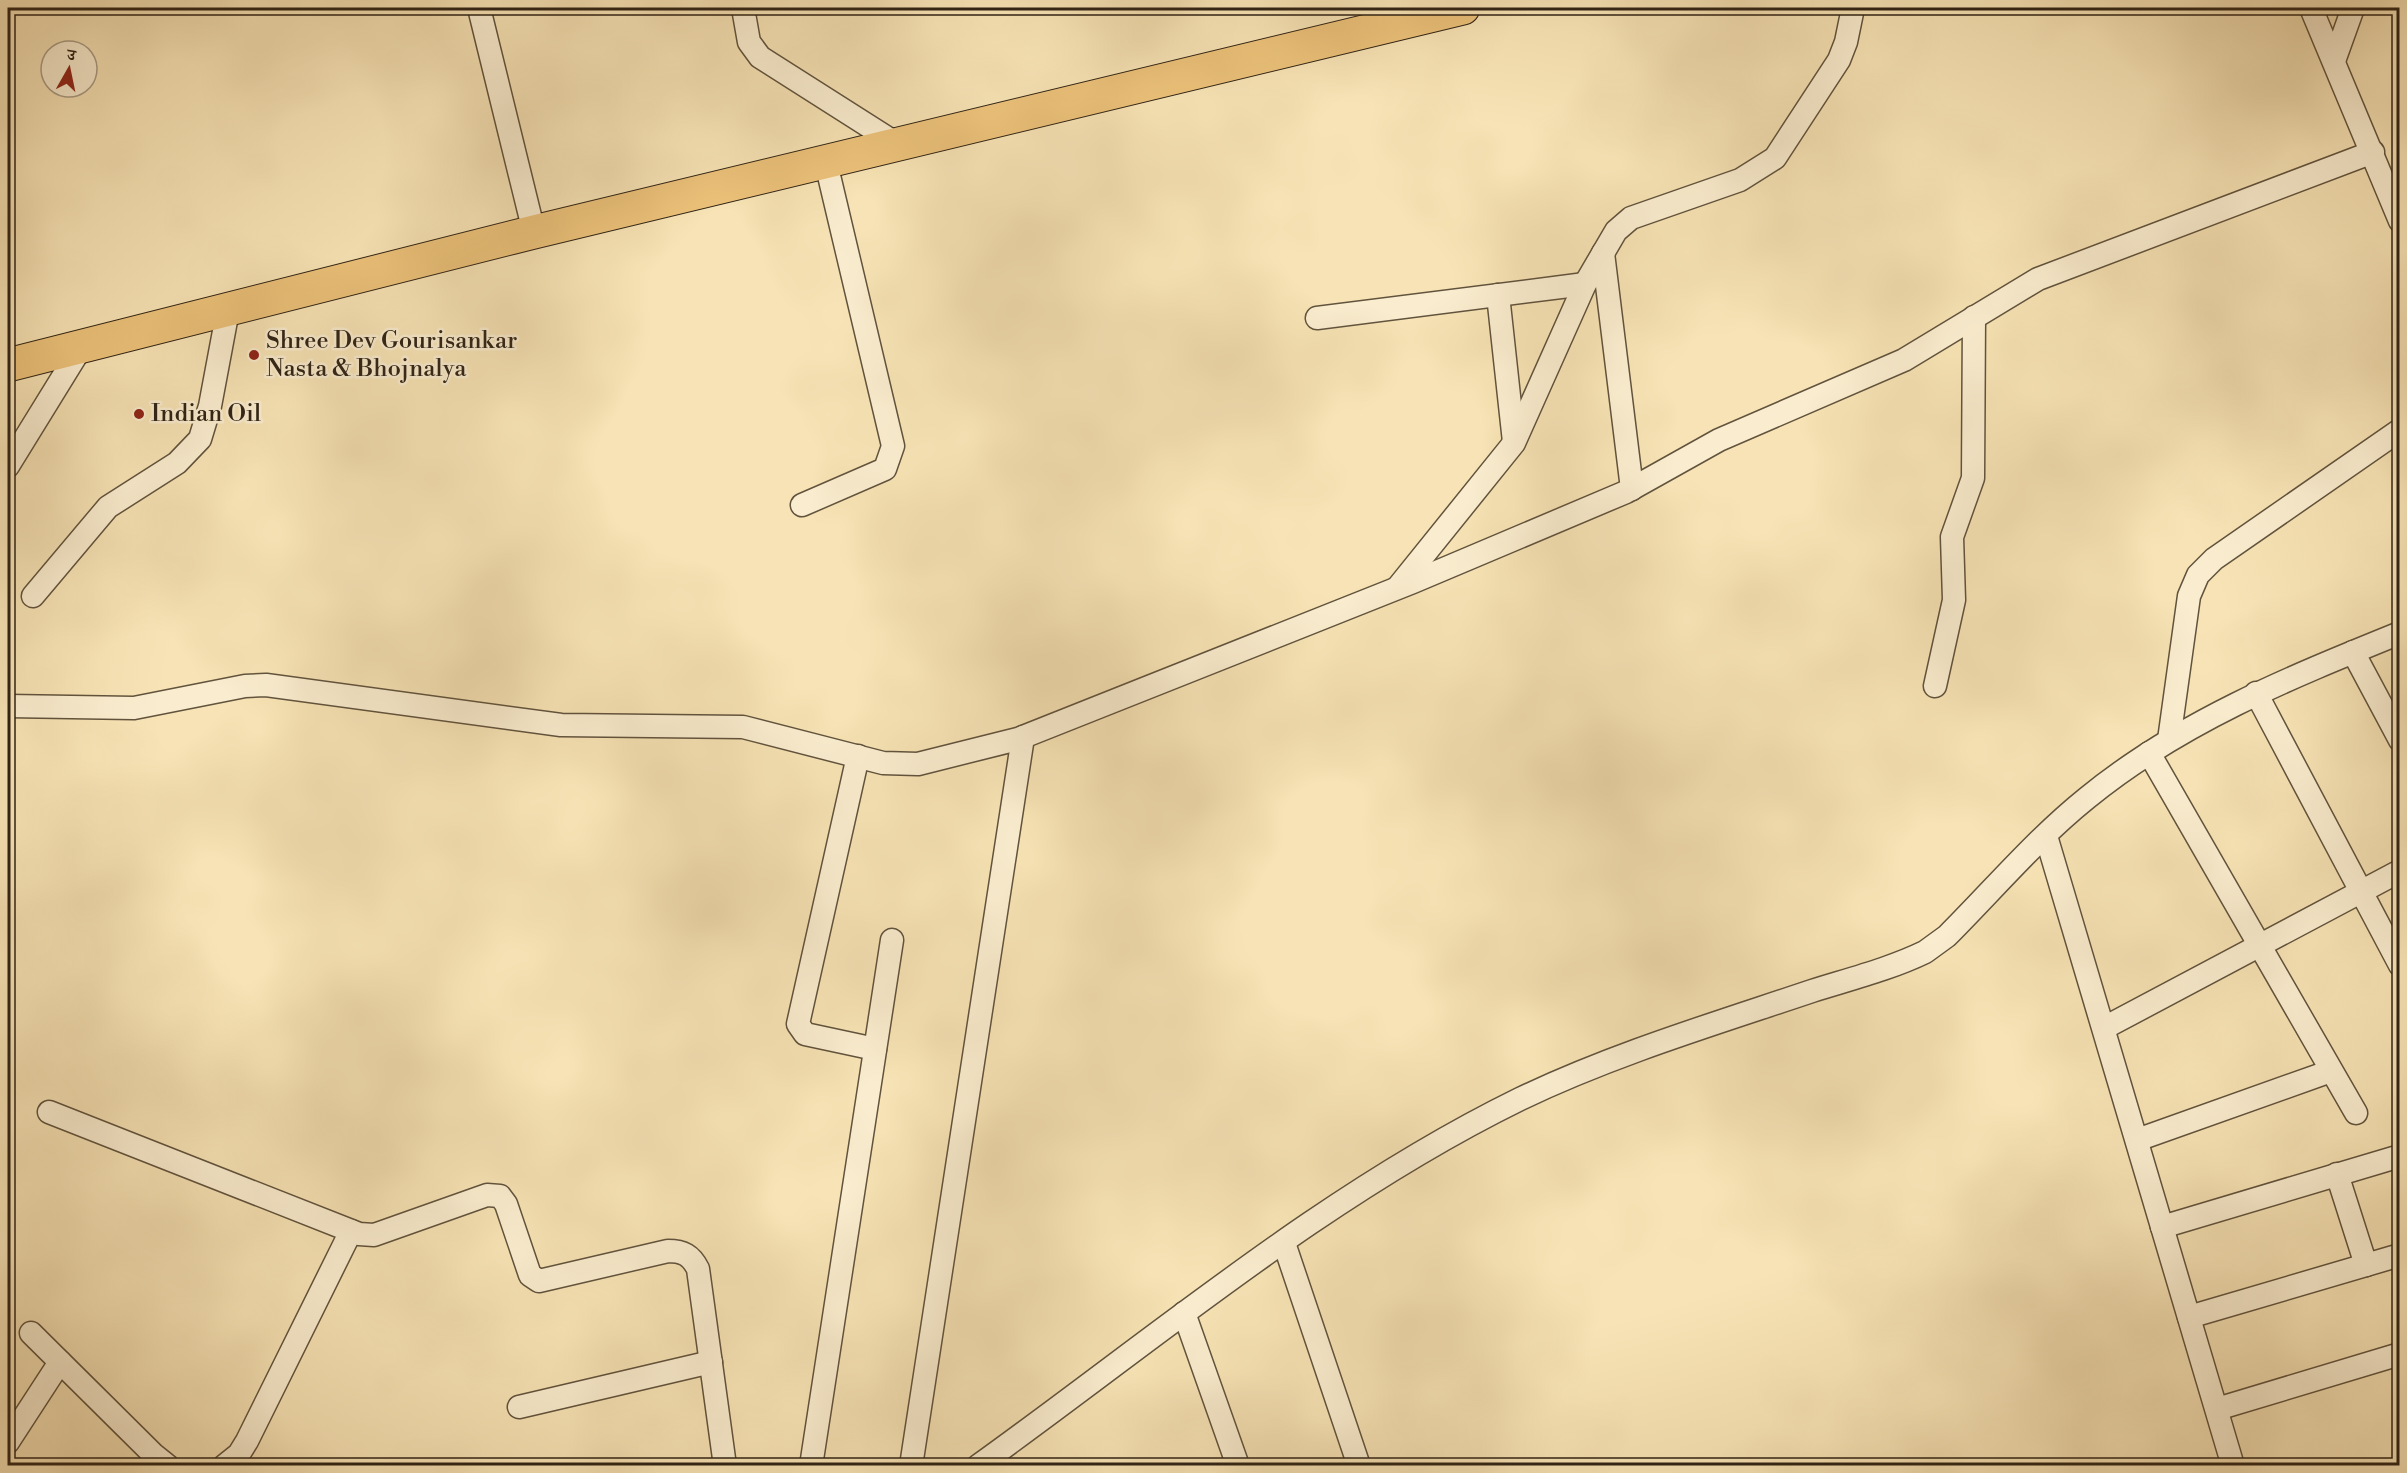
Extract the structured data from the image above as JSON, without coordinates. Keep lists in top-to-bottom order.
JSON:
{
  "places": ["Shree Dev Gourisankar Nasta & Bhojnalya", "Indian Oil"],
  "north": "top"
}
